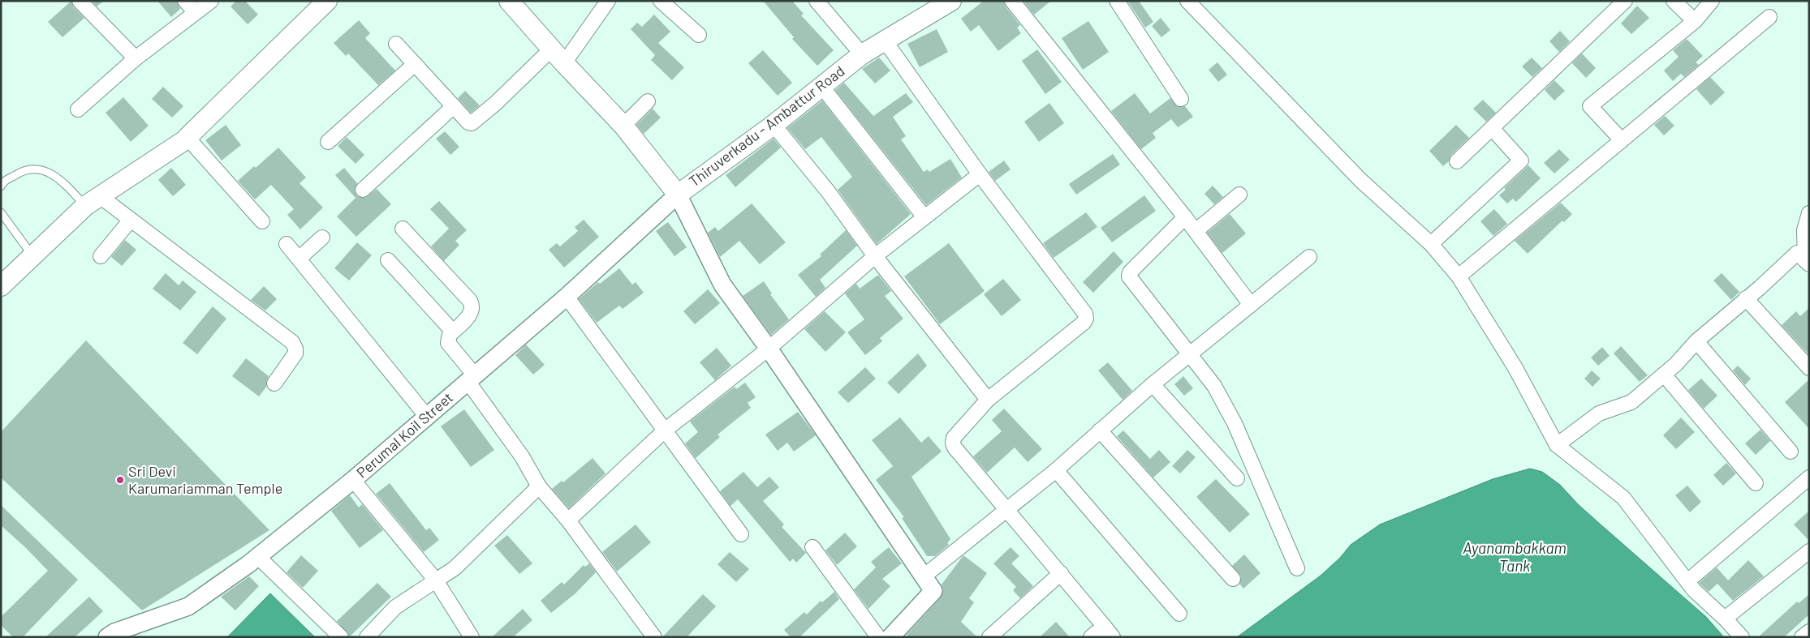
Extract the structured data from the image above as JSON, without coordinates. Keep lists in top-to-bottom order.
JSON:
{
  "streets": {
    "main road": ["Thiruverkadu - Ambattur Road"],
    "street": ["Perumal Koil Street"]
  },
  "crossings": [
    ["Thiruverkadu - Ambattur Road", "Perumal Koil Street"]
  ],
  "water": ["Ayanambakkam Tank"],
  "places": ["Sri Devi Karumariamman Temple"]
}
